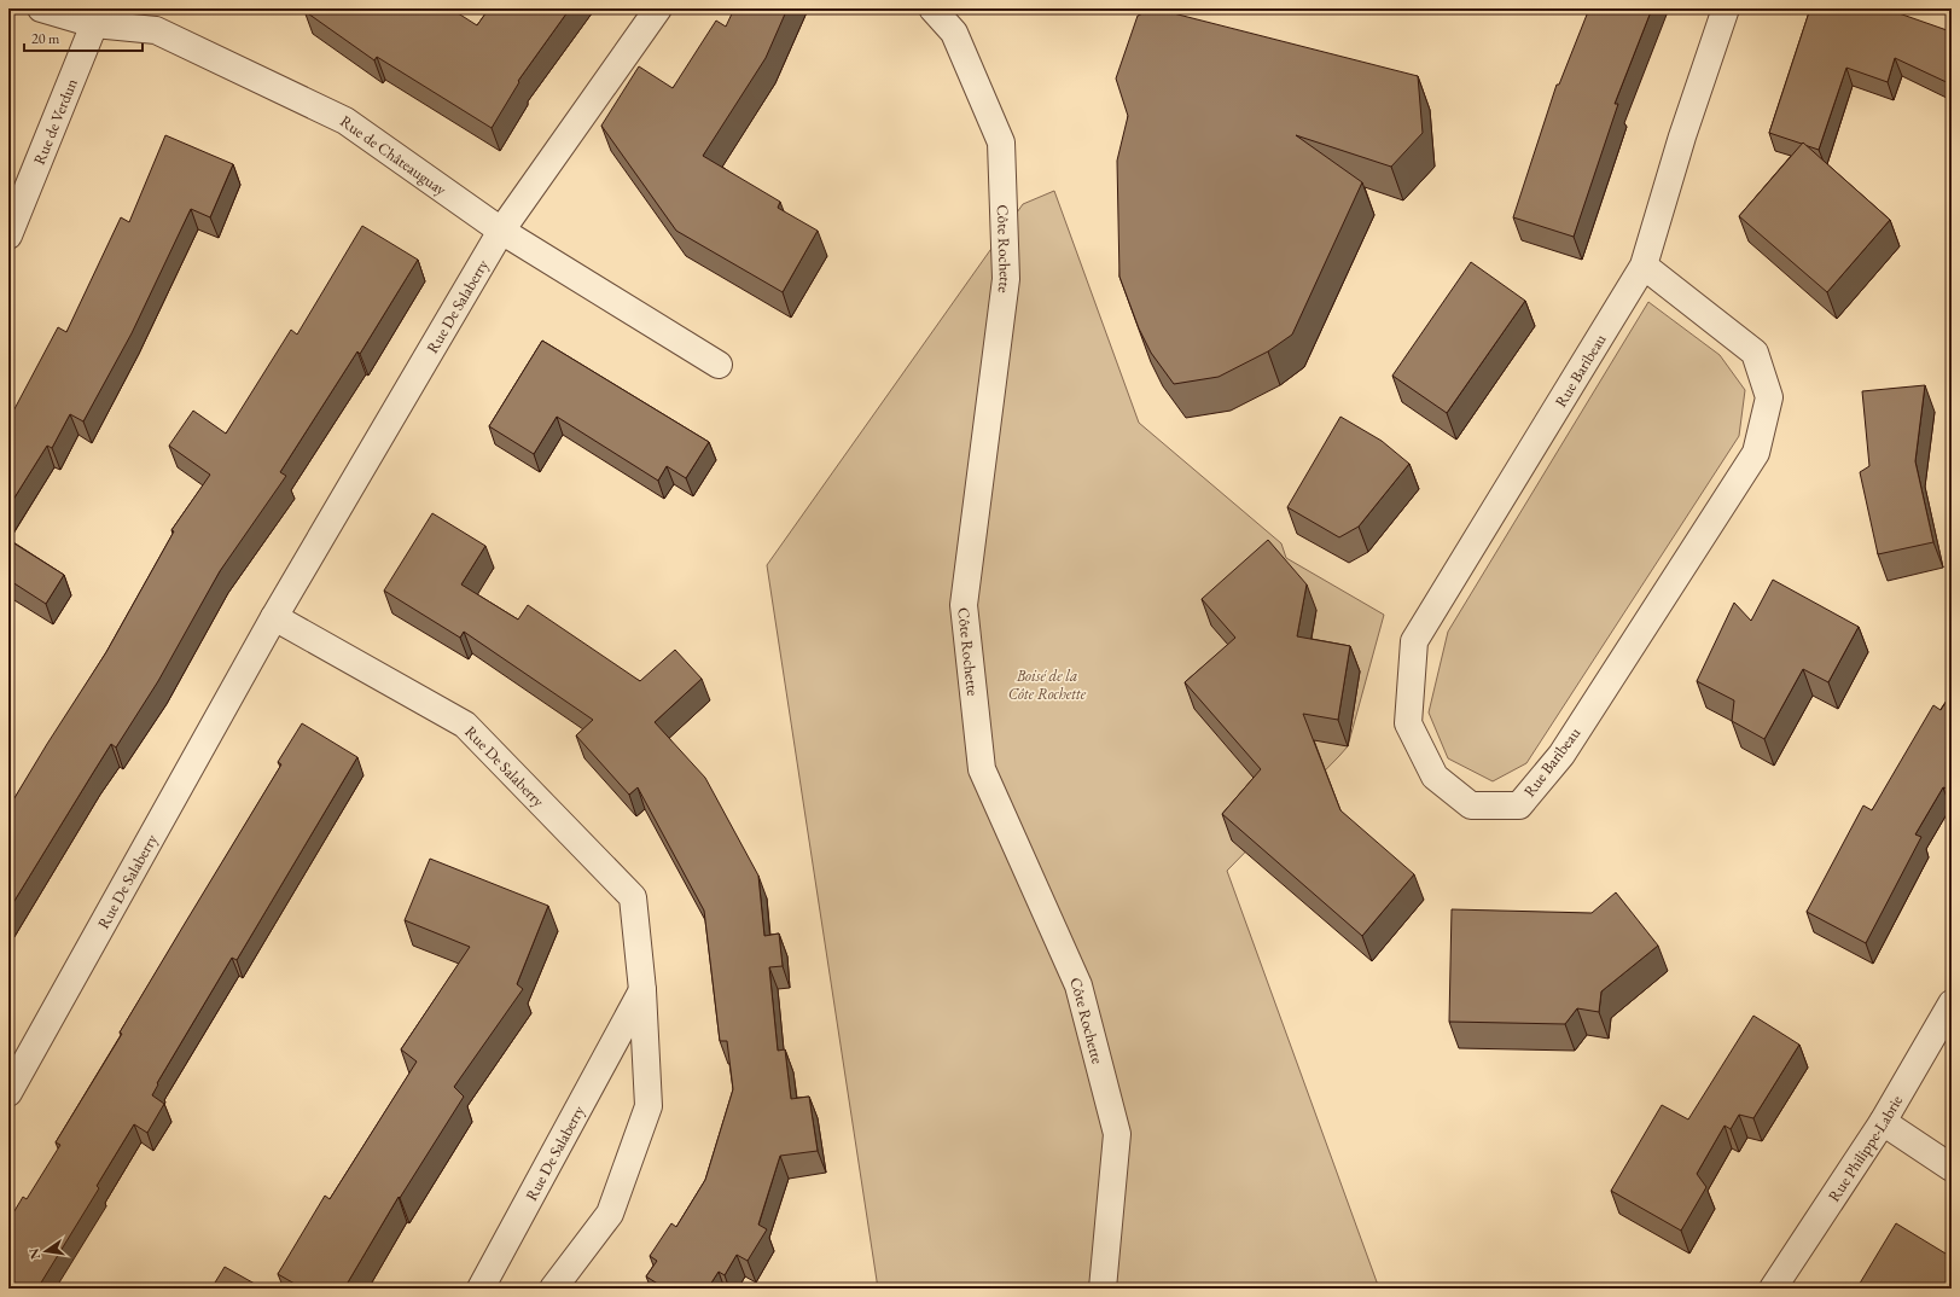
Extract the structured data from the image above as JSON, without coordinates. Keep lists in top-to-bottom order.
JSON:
{
  "streets": {
    "street": [
      "Rue de Verdun",
      "Rue de Châteauguay",
      "Côte Rochette",
      "Rue De Salaberry",
      "Rue Baribeau",
      "Rue Philippe-Labrie"
    ]
  },
  "crossings": [
    ["Rue de Verdun", "Rue de Châteauguay"],
    ["Rue de Châteauguay", "Rue De Salaberry"]
  ],
  "parks": ["Boisé de la Côte Rochette"],
  "scale_bar": "20 m",
  "north": "left"
}
